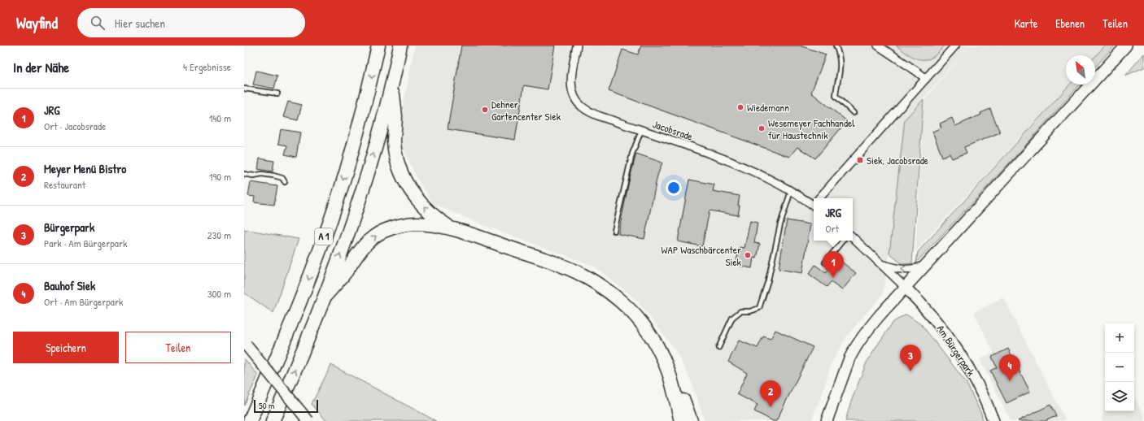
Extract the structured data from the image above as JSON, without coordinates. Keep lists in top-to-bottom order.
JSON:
{
  "streets": {
    "highway": ["A 1"],
    "main road": ["Am Bürgerpark"],
    "street": ["Jacobsrade"]
  },
  "places": {
    "other": [
      "Wiedemann",
      "Dehner Gartencenter Siek",
      "Wesemeyer Fachhandel für Haustechnik",
      "WAP Waschbärcenter Siek"
    ],
    "transit": ["Siek, Jacobsrade"]
  },
  "scale_bar": "50 m",
  "north": "top left",
  "page": {
    "header": "Wayfind",
    "search": "Hier suchen",
    "nav": ["Karte", "Ebenen", "Teilen"],
    "heading": ["In der Nähe", "4 Ergebnisse"],
    "list": [
      {
        "mark": "1",
        "name": "JRG",
        "note": "Ort · Jacobsrade",
        "value": "140 m"
      },
      {
        "mark": "2",
        "name": "Meyer Menü Bistro",
        "note": "Restaurant",
        "value": "190 m"
      },
      {
        "mark": "3",
        "name": "Bürgerpark",
        "note": "Park · Am Bürgerpark",
        "value": "230 m"
      },
      {
        "mark": "4",
        "name": "Bauhof Siek",
        "note": "Ort · Am Bürgerpark",
        "value": "300 m"
      }
    ],
    "popup": ["JRG", "Ort"],
    "pins": [
      "1",
      "3",
      "4",
      "2"
    ],
    "buttons": ["Speichern", "Teilen"],
    "map_buttons": ["+", "−"],
    "scale": "50 m"
  }
}
